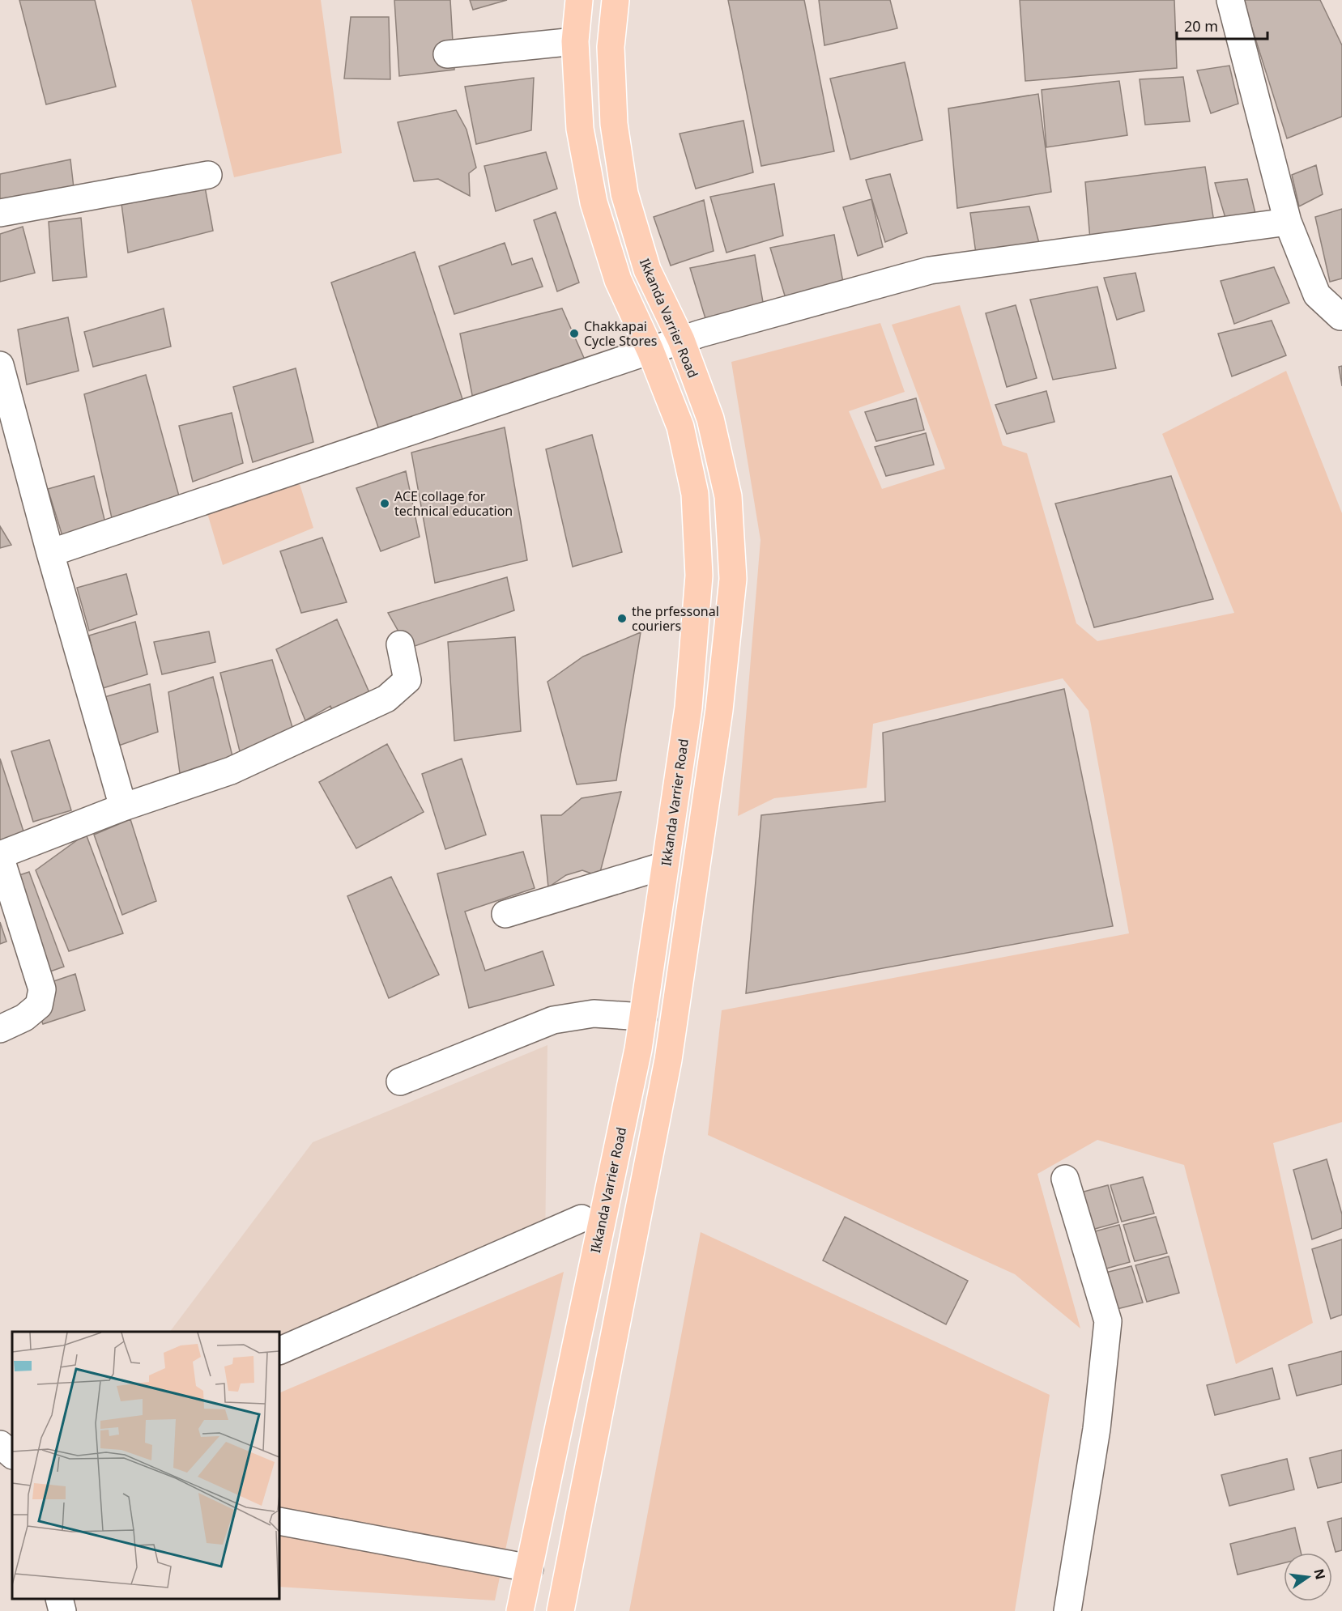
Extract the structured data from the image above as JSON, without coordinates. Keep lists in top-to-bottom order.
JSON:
{
  "streets": {
    "main road": ["Ikkanda Varrier Road"]
  },
  "places": ["Chakkapai Cycle Stores", "ACE collage for technical education", "the prfessonal couriers"],
  "scale_bar": "20 m",
  "north": "right"
}
